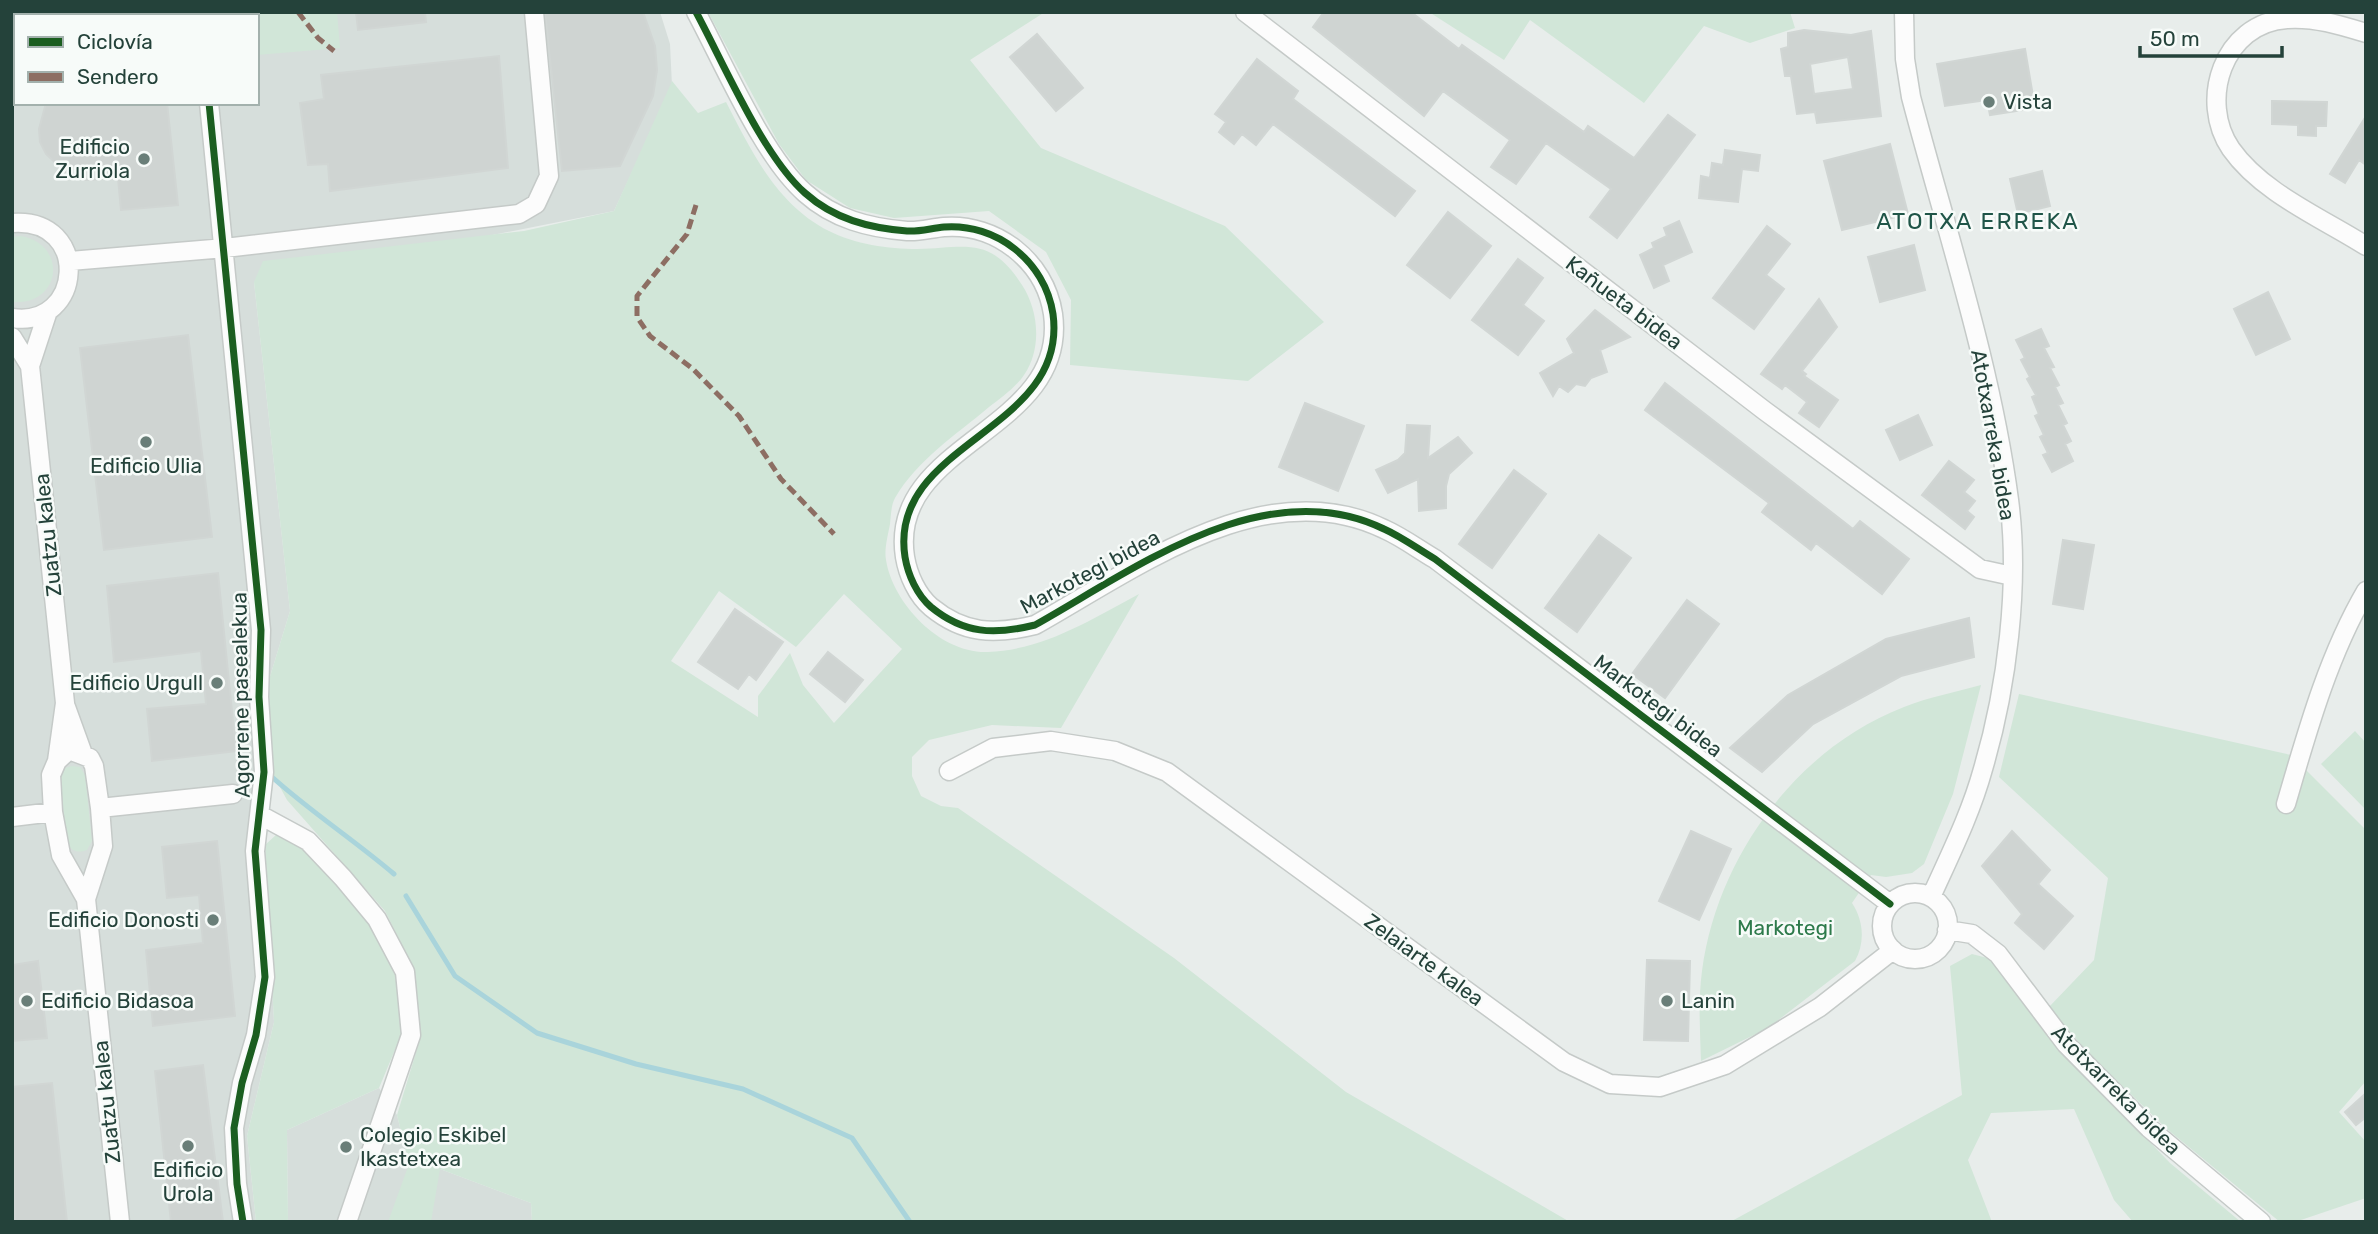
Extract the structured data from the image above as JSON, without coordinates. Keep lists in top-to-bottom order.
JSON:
{
  "streets": {
    "street": [
      "Kañueta bidea",
      "Atotxarreka bidea",
      "Zuatzu kalea",
      "Markotegi bidea",
      "Agorrene pasealekua",
      "Zelaiarte kalea"
    ]
  },
  "crossings": [
    ["Kañueta bidea", "Atotxarreka bidea"],
    ["Atotxarreka bidea", "Markotegi bidea"],
    ["Atotxarreka bidea", "Zelaiarte kalea"],
    ["Markotegi bidea", "Zelaiarte kalea"]
  ],
  "districts": ["ATOTXA ERREKA"],
  "parks": ["Markotegi"],
  "places": [
    "Vista",
    "Edificio Zurriola",
    "Edificio Ulia",
    "Edificio Urgull",
    "Edificio Donosti",
    "Edificio Bidasoa",
    "Lanin",
    "Edificio Urola",
    "Colegio Eskibel Ikastetxea"
  ],
  "legend": ["Ciclovía", "Sendero"],
  "scale_bar": "50 m"
}
